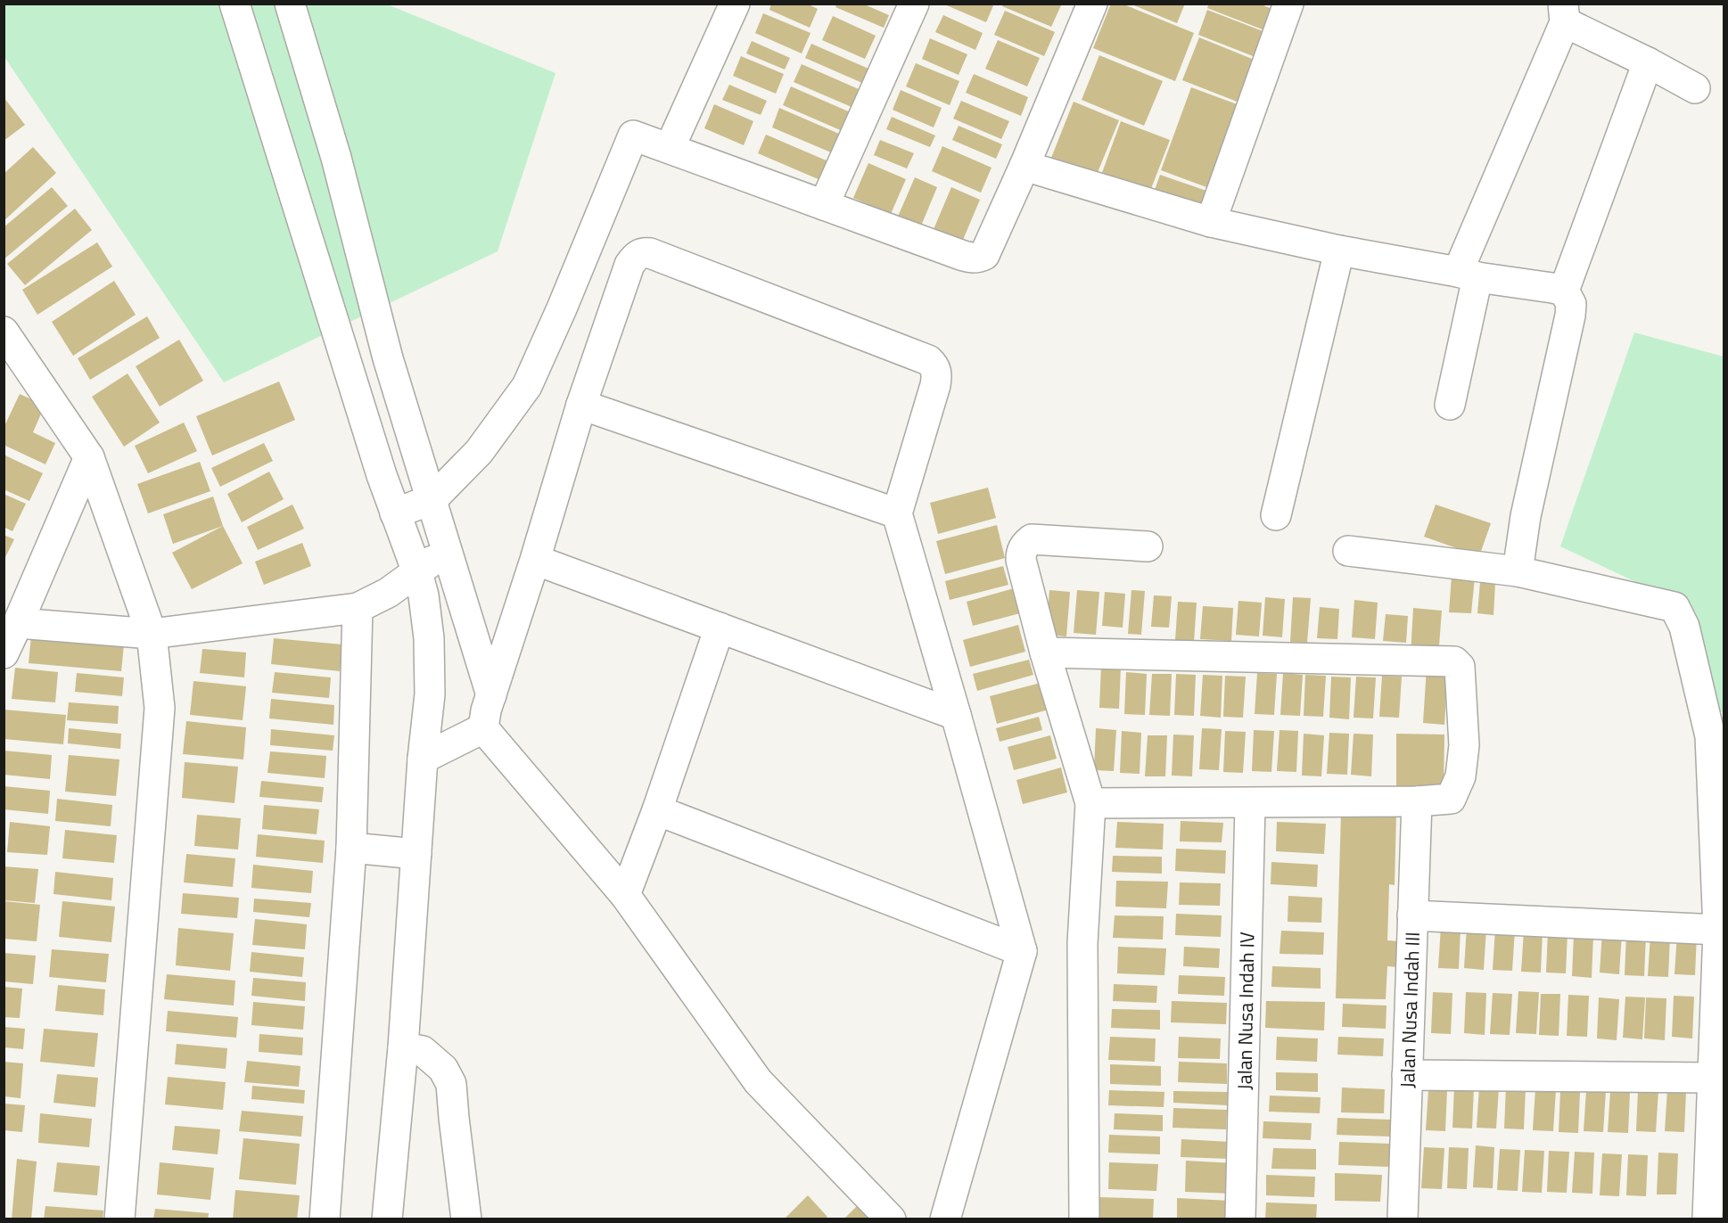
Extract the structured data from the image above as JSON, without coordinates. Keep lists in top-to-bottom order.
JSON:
{
  "streets": {
    "street": ["Jalan Nusa Indah III", "Jalan Nusa Indah IV"]
  }
}
